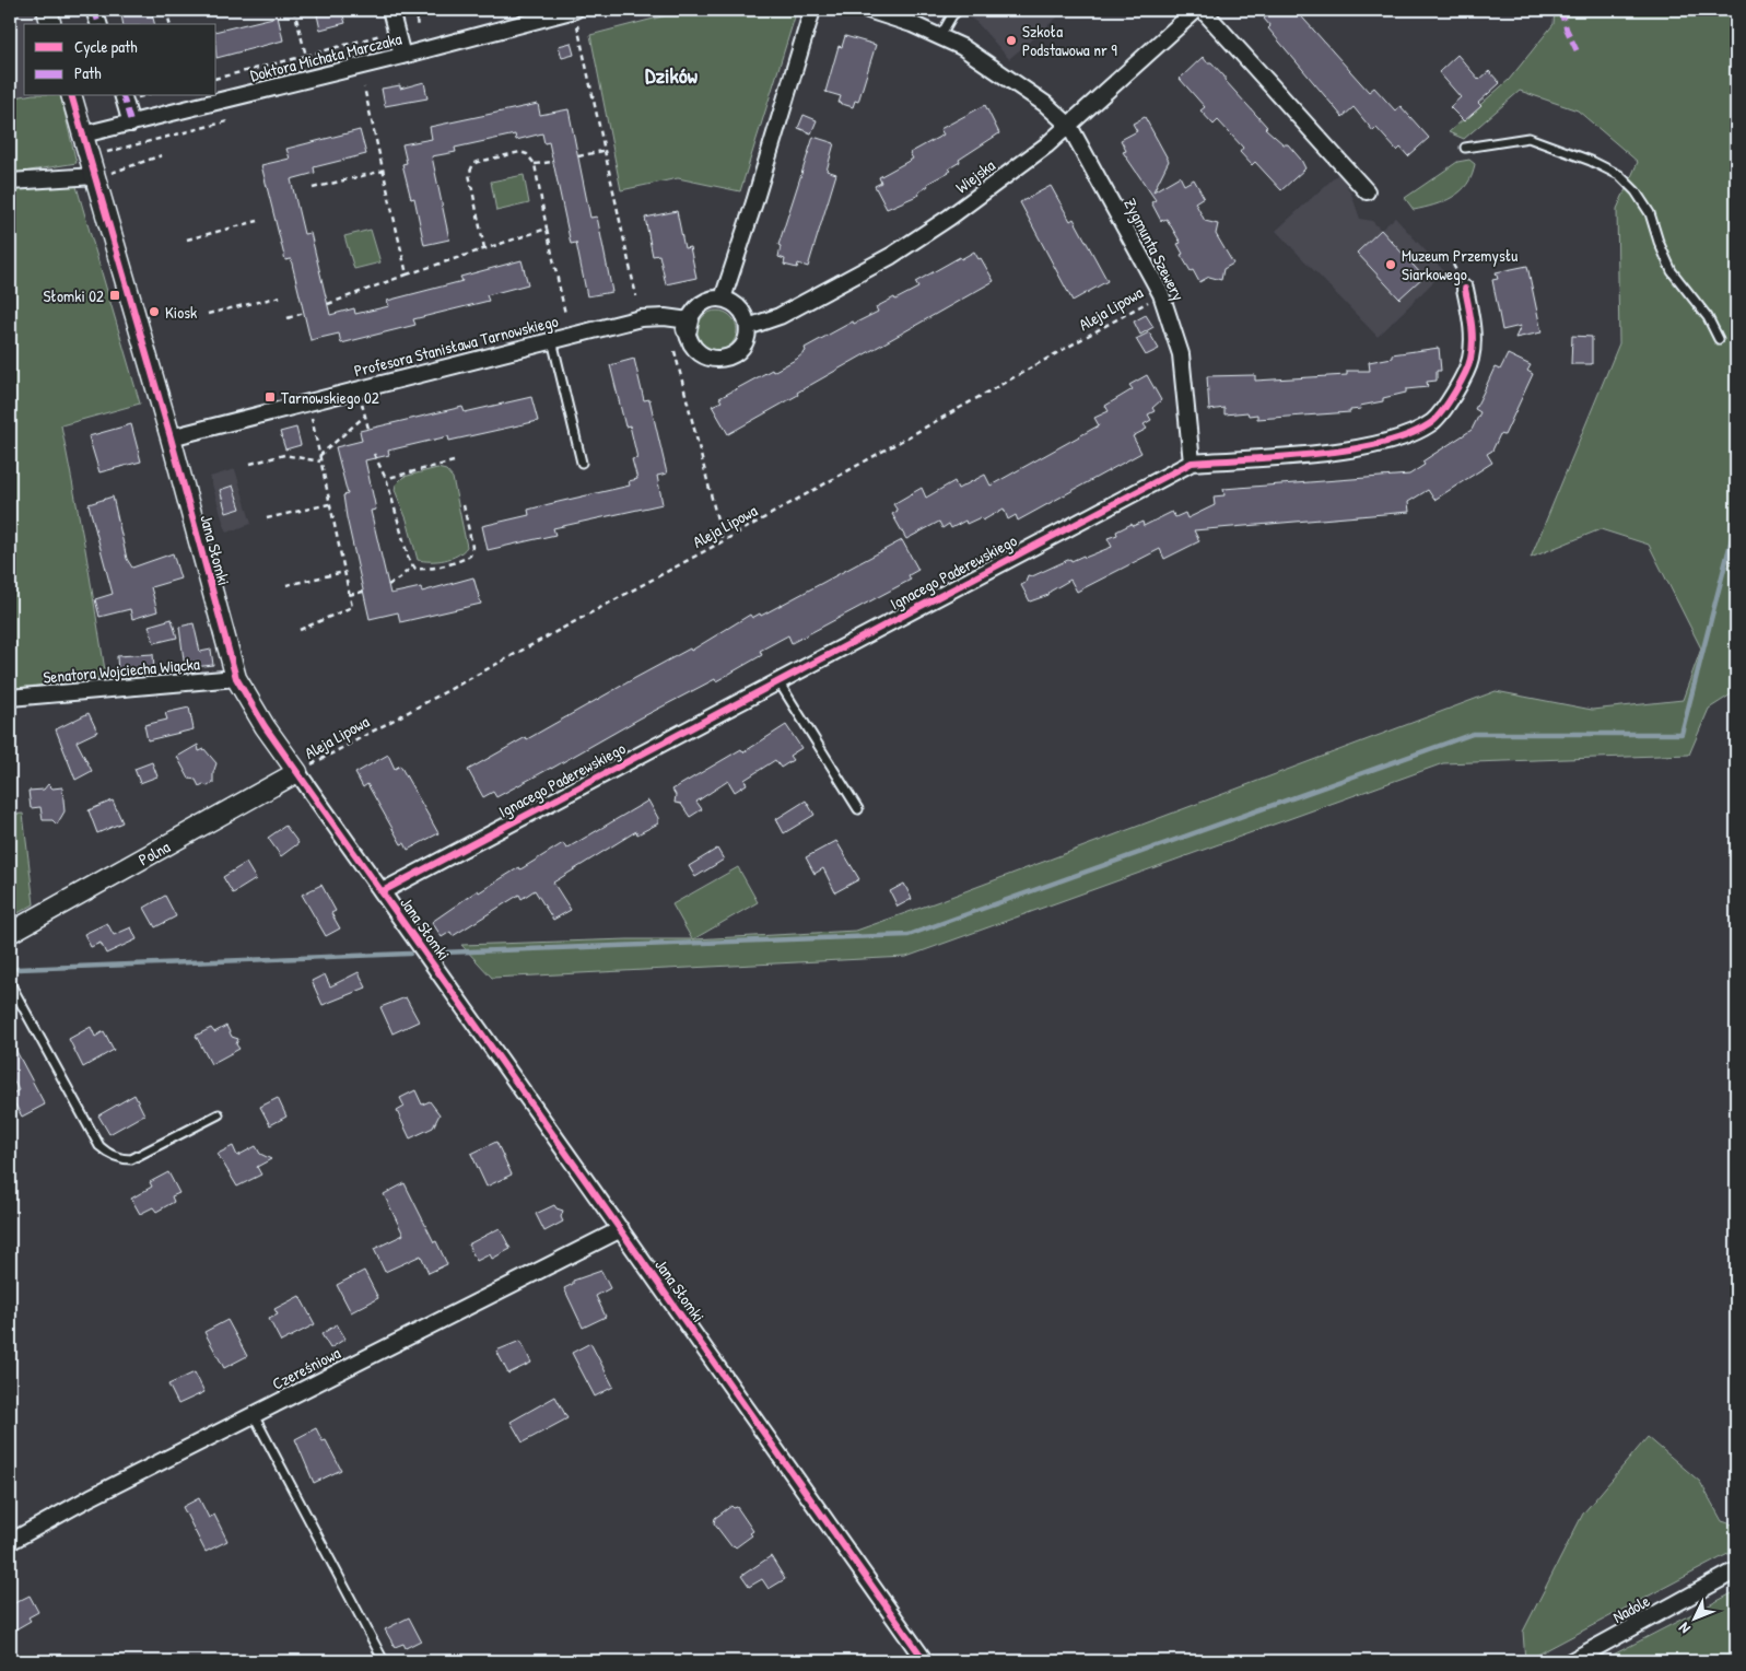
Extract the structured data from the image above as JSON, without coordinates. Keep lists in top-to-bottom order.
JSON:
{
  "streets": {
    "street": [
      "Doktora Michała Marczaka",
      "Wiejska",
      "Zygmunta Szewery",
      "Profesora Stanisława Tarnowskiego",
      "Jana Słomki",
      "Ignacego Paderewskiego",
      "Senatora Wojciecha Wiącka",
      "Polna",
      "Czereśniowa",
      "Nadole"
    ],
    "path": ["Aleja Lipowa"]
  },
  "crossings": [
    ["Doktora Michała Marczaka", "Jana Słomki"],
    ["Wiejska", "Zygmunta Szewery"],
    ["Wiejska", "Profesora Stanisława Tarnowskiego"],
    ["Zygmunta Szewery", "Aleja Lipowa"],
    ["Zygmunta Szewery", "Ignacego Paderewskiego"],
    ["Aleja Lipowa", "Jana Słomki"],
    ["Aleja Lipowa", "Polna"],
    ["Profesora Stanisława Tarnowskiego", "Jana Słomki"],
    ["Jana Słomki", "Ignacego Paderewskiego"],
    ["Jana Słomki", "Senatora Wojciecha Wiącka"],
    ["Jana Słomki", "Polna"],
    ["Jana Słomki", "Czereśniowa"]
  ],
  "districts": ["Dzików"],
  "places": {
    "other": ["Szkoła Podstawowa nr 9", "Muzeum Przemysłu Siarkowego", "Kiosk"],
    "transit": ["Słomki 02", "Tarnowskiego 02"]
  },
  "legend": ["Cycle path", "Path"],
  "north": "bottom left"
}
